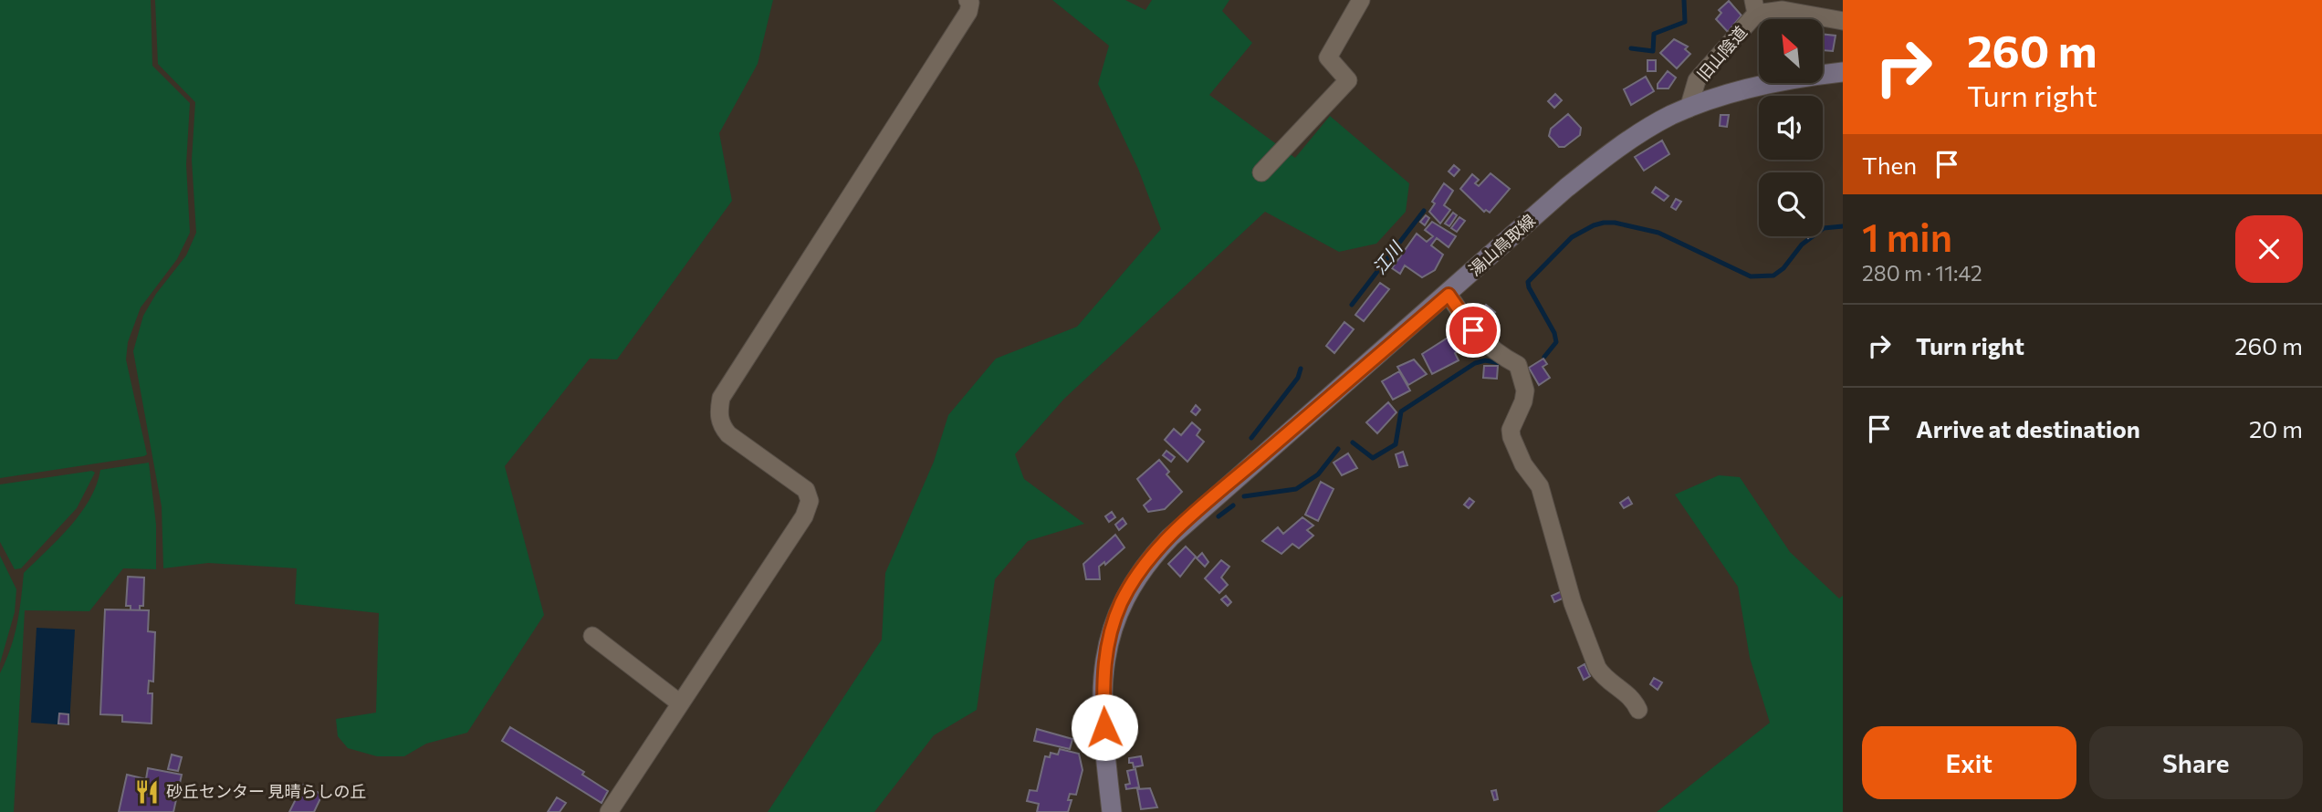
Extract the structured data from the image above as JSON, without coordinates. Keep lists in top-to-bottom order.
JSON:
{
  "streets": {
    "main road": ["湯山鳥取線"],
    "street": ["旧山陰道"]
  },
  "crossings": [
    ["旧山陰道", "湯山鳥取線"]
  ],
  "water": ["江川"],
  "places": {
    "restaurant": ["砂丘センター 見晴らしの丘"]
  },
  "north": "top left",
  "page": {
    "turn": ["260 m", "Turn right"],
    "then": "Then",
    "heading": ["1 min", "280 m · 11:42"],
    "list": [
      {
        "name": "Turn right",
        "value": "260 m"
      },
      {
        "name": "Arrive at destination",
        "value": "20 m"
      }
    ],
    "buttons": ["Exit", "Share"]
  }
}
